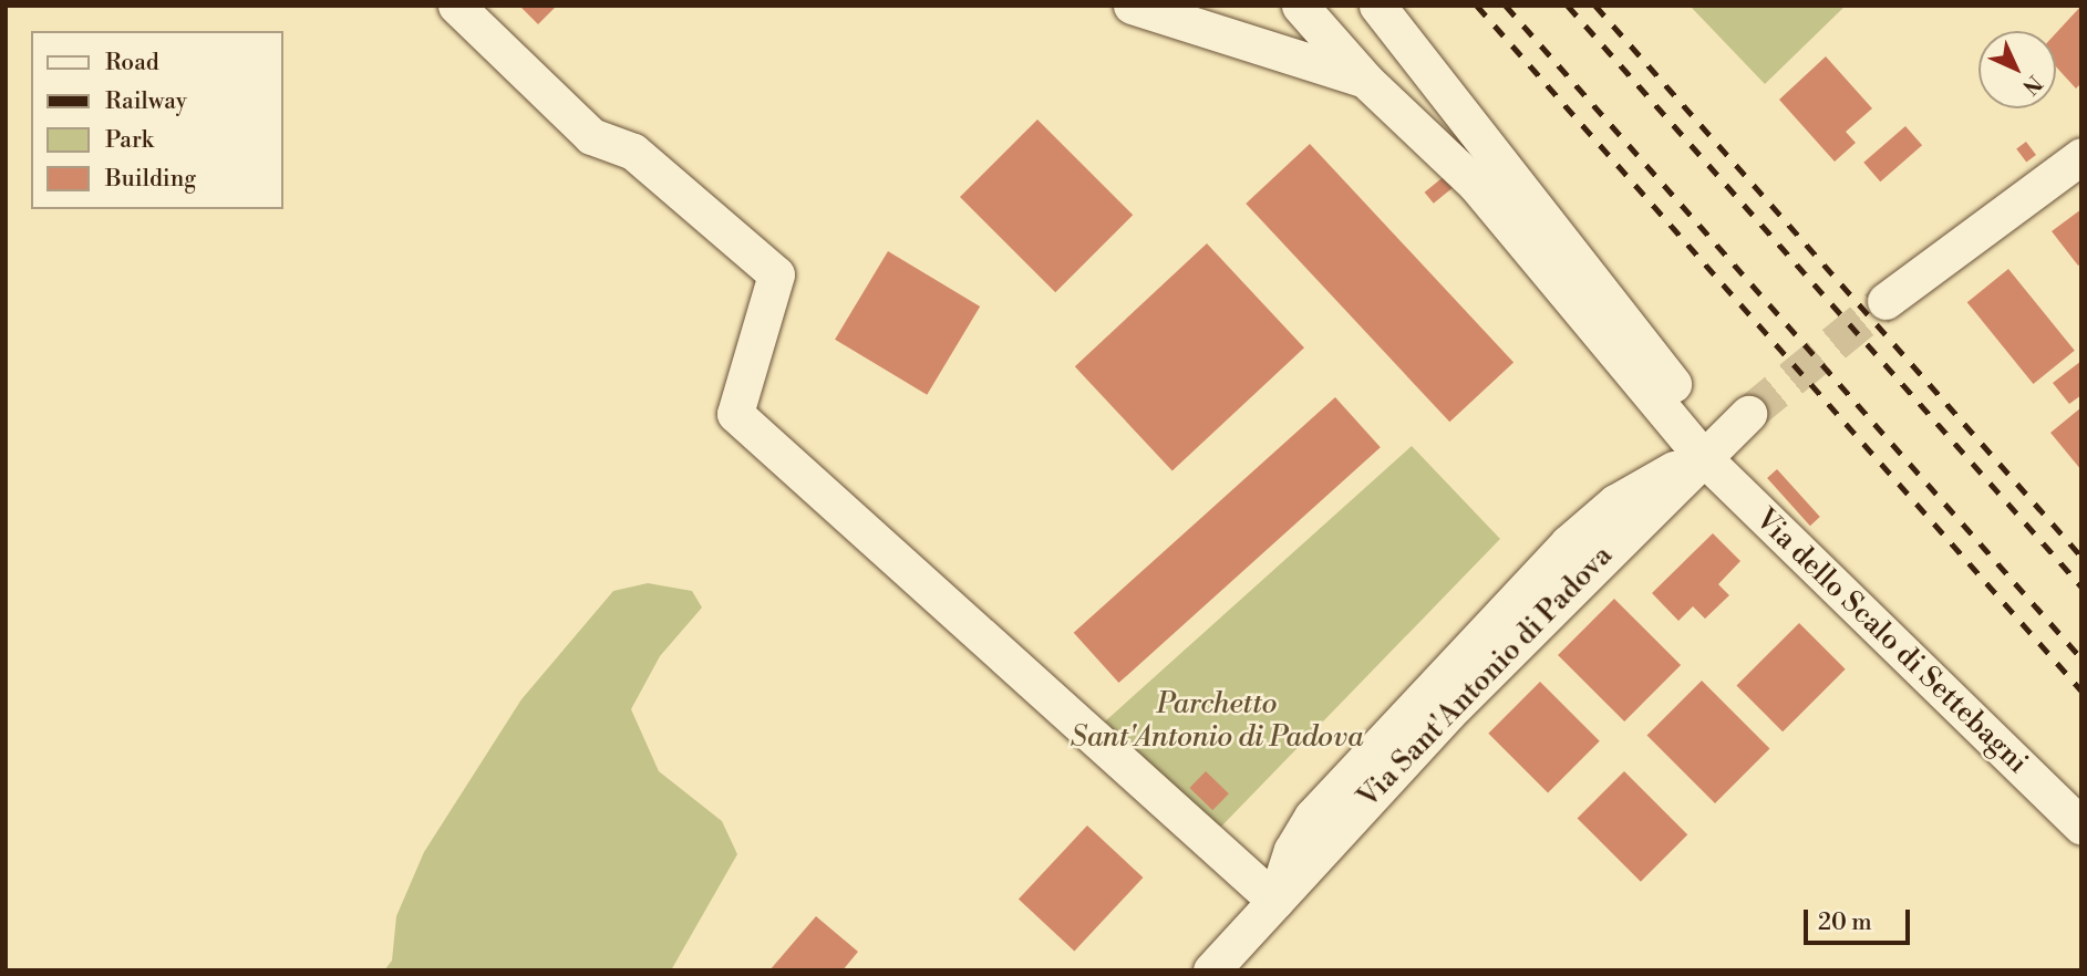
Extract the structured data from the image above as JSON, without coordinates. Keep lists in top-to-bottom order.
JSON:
{
  "streets": {
    "street": ["Via dello Scalo di Settebagni", "Via Sant'Antonio di Padova"]
  },
  "crossings": [
    ["Via dello Scalo di Settebagni", "Via Sant'Antonio di Padova"]
  ],
  "parks": ["Parchetto Sant'Antonio di Padova"],
  "legend": [
    "Road",
    "Railway",
    "Park",
    "Building"
  ],
  "scale_bar": "20 m",
  "north": "bottom right"
}
